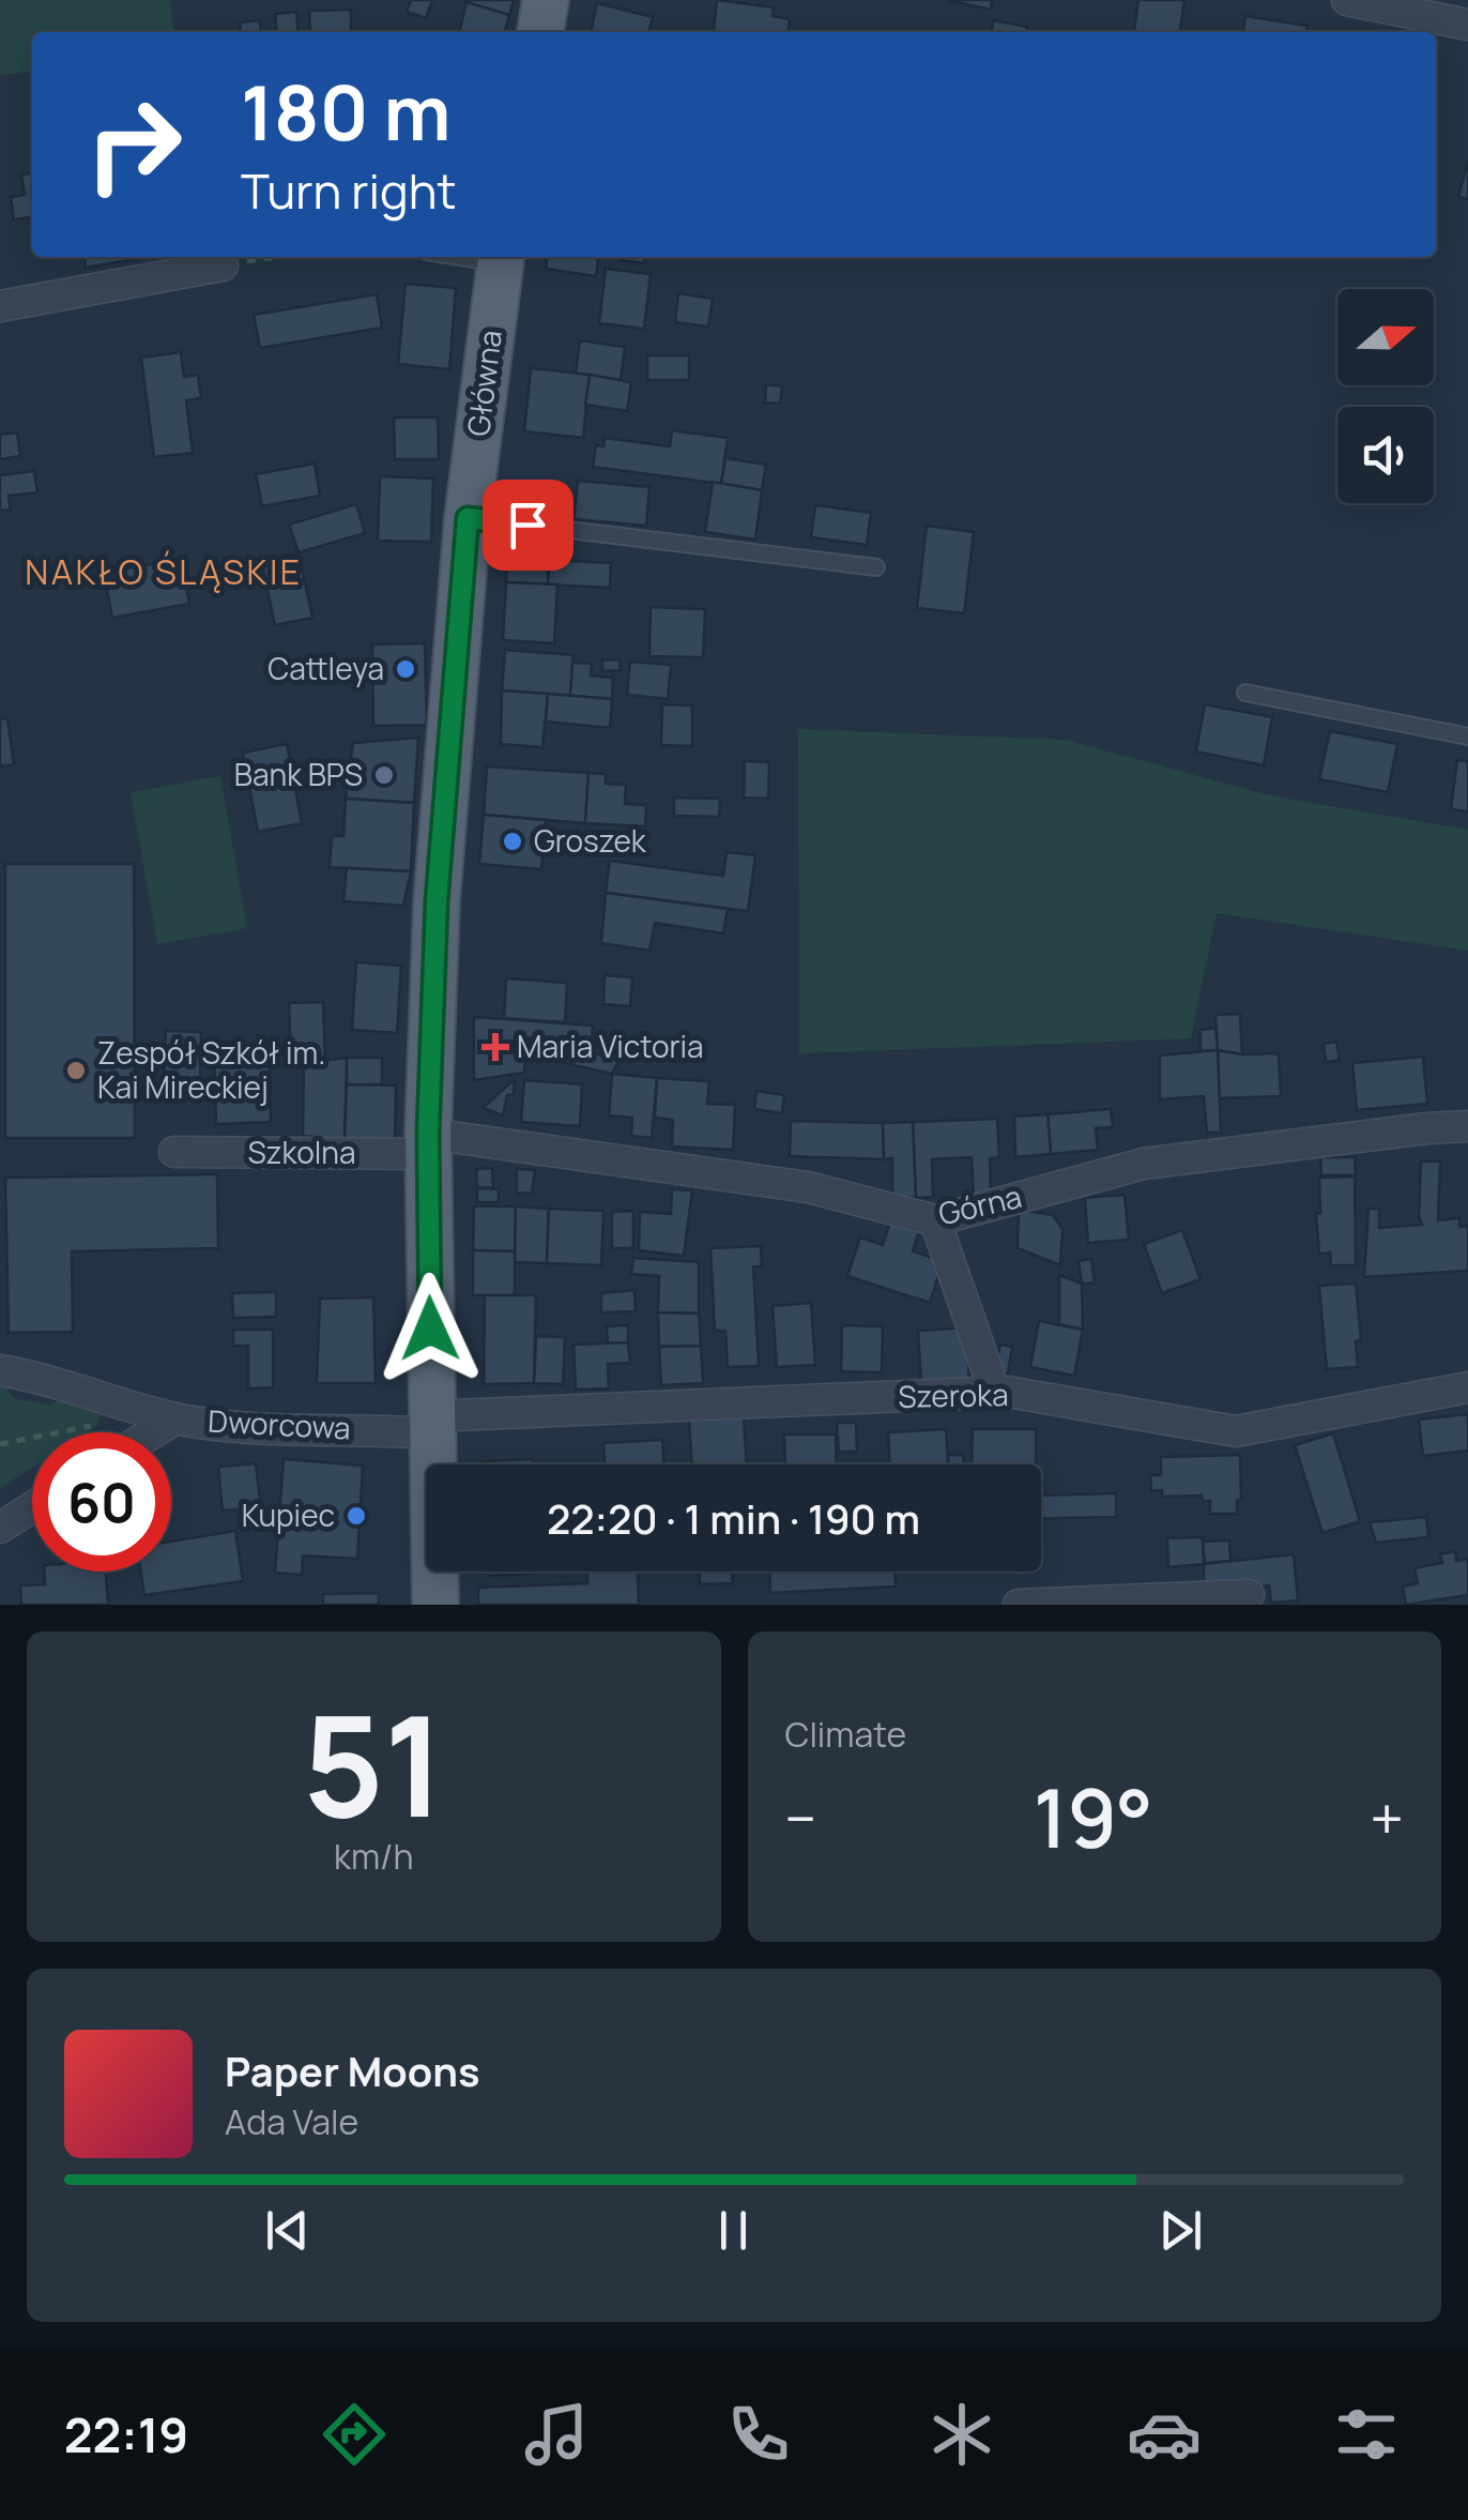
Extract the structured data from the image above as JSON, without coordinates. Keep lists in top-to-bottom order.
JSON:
{
  "streets": {
    "main road": ["Główna"],
    "street": [
      "Szkolna",
      "Górna",
      "Szeroka",
      "Dworcowa"
    ]
  },
  "crossings": [
    ["Główna", "Szkolna"],
    ["Główna", "Górna"],
    ["Główna", "Szeroka"],
    ["Główna", "Dworcowa"],
    ["Szkolna", "Górna"],
    ["Szeroka", "Dworcowa"]
  ],
  "districts": ["NAKŁO ŚLĄSKIE"],
  "places": {
    "other": [
      "Cattleya",
      "Bank BPS",
      "Groszek",
      "Zespół Szkół im. Kai Mireckiej",
      "Kupiec"
    ],
    "health": ["Maria Victoria"]
  },
  "north": "right",
  "page": {
    "turn": ["180 m", "Turn right"],
    "limit": "60",
    "trip": "22:20 · 1 min · 190 m",
    "tile": [
      ["51", "km/h"],
      "Climate"
    ],
    "heat": ["−", "19°", "+"],
    "song": ["Paper Moons", "Ada Vale"],
    "tabs": "22:19"
  }
}
